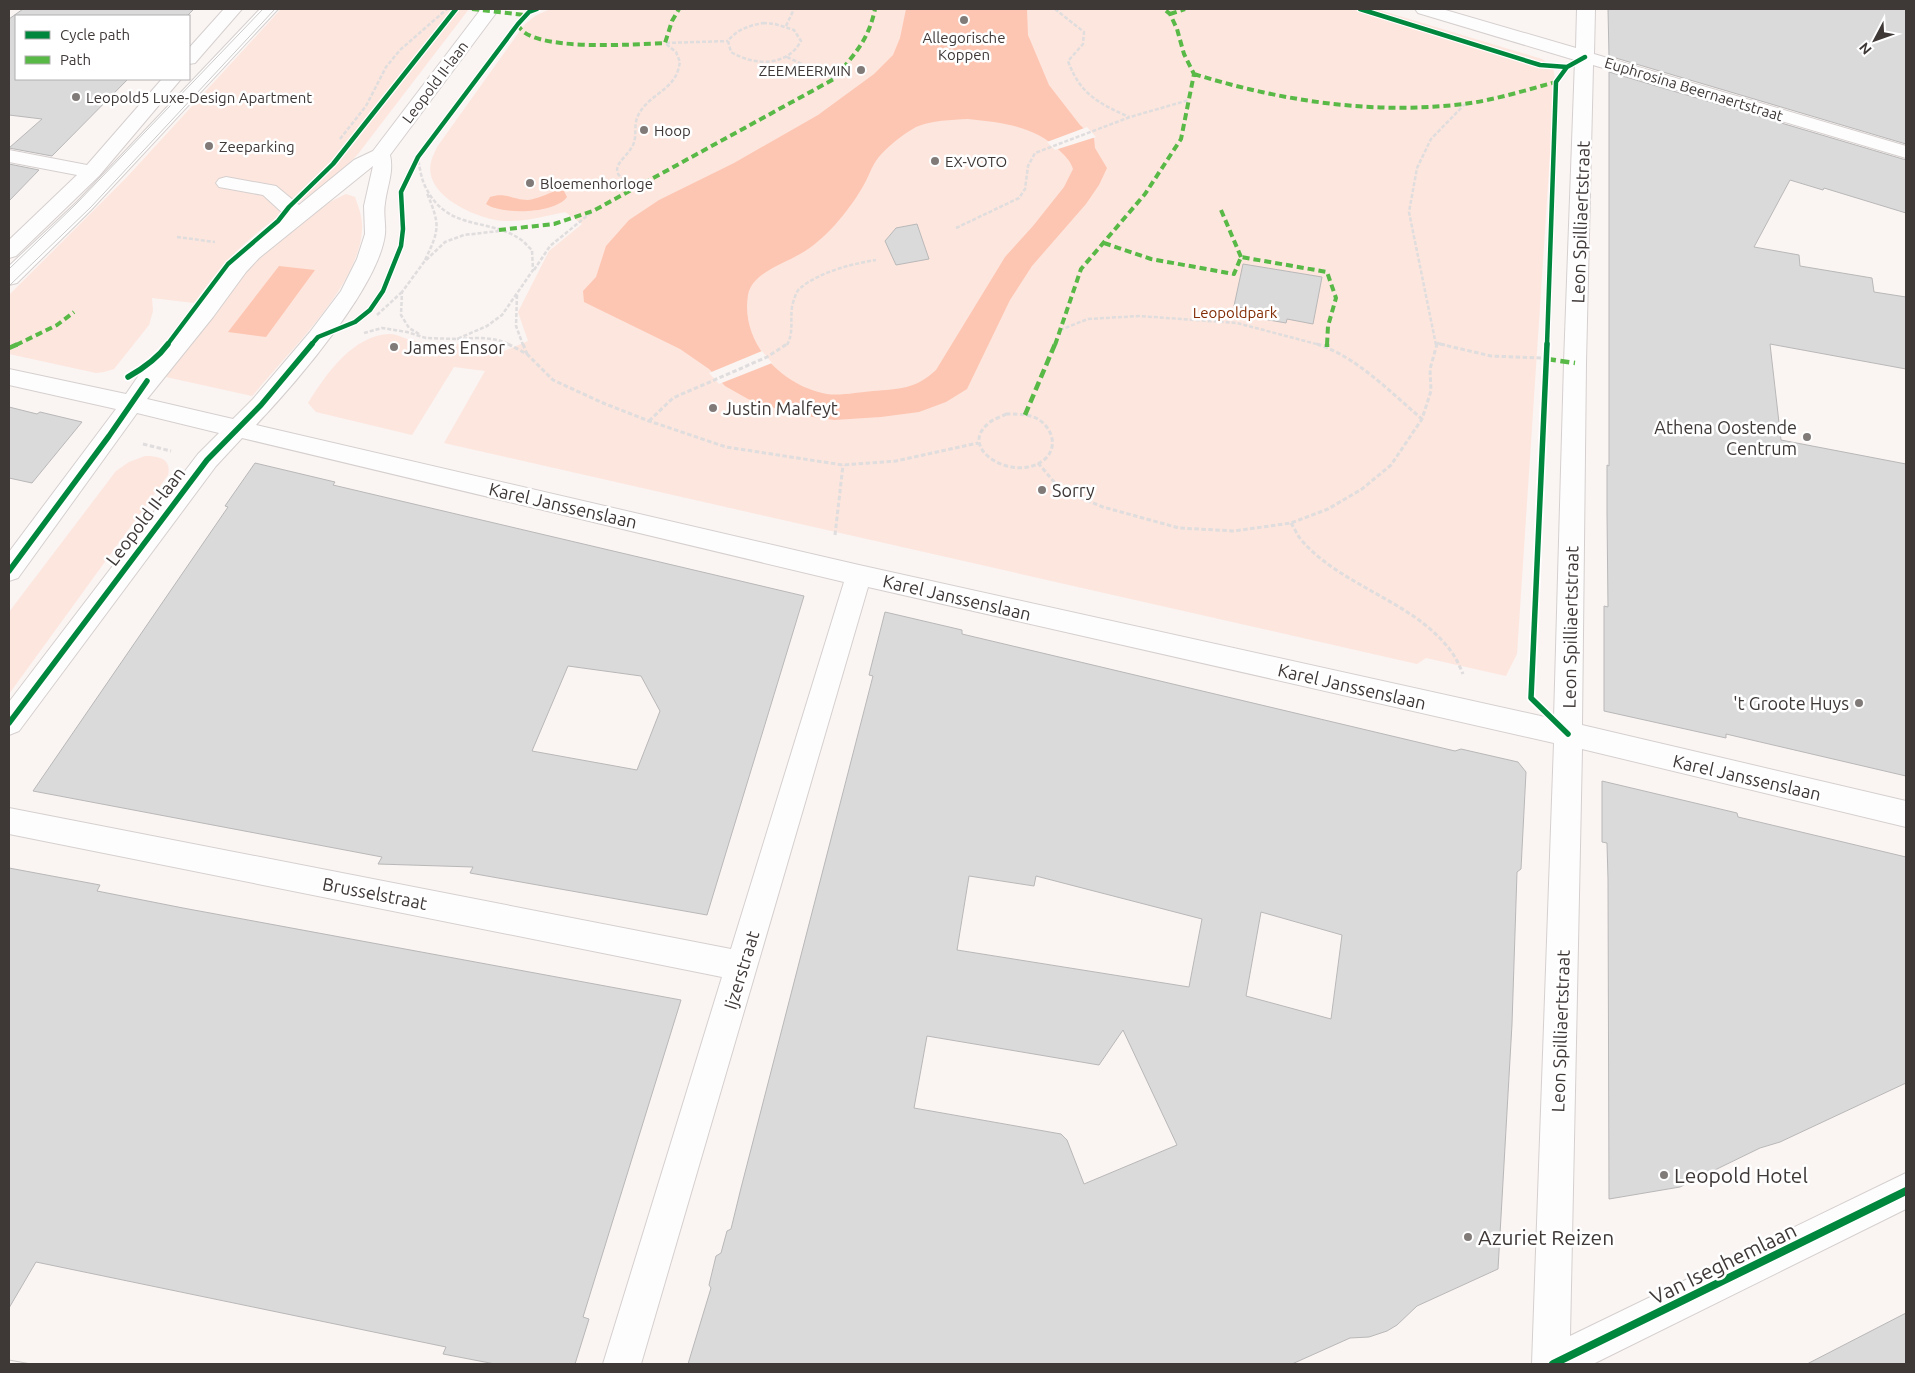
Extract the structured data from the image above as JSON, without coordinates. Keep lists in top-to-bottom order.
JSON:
{
  "streets": {
    "street": [
      "Leopold II-laan",
      "Euphrosina Beernaertstraat",
      "Leon Spilliaertstraat",
      "Karel Janssenslaan",
      "Brusselstraat",
      "Ijzerstraat",
      "Van Iseghemlaan"
    ]
  },
  "crossings": [
    ["Leopold II-laan", "Karel Janssenslaan"],
    ["Euphrosina Beernaertstraat", "Leon Spilliaertstraat"],
    ["Leon Spilliaertstraat", "Karel Janssenslaan"],
    ["Leon Spilliaertstraat", "Van Iseghemlaan"],
    ["Karel Janssenslaan", "Ijzerstraat"],
    ["Brusselstraat", "Ijzerstraat"]
  ],
  "parks": ["Leopoldpark"],
  "places": [
    "Allegorische Koppen",
    "ZEEMEERMIN",
    "Leopold5 Luxe-Design Apartment",
    "Hoop",
    "Zeeparking",
    "EX-VOTO",
    "Bloemenhorloge",
    "James Ensor",
    "Justin Malfeyt",
    "Athena Oostende Centrum",
    "Sorry",
    "'t Groote Huys",
    "Leopold Hotel",
    "Azuriet Reizen"
  ],
  "legend": ["Cycle path", "Path"],
  "north": "bottom left"
}
